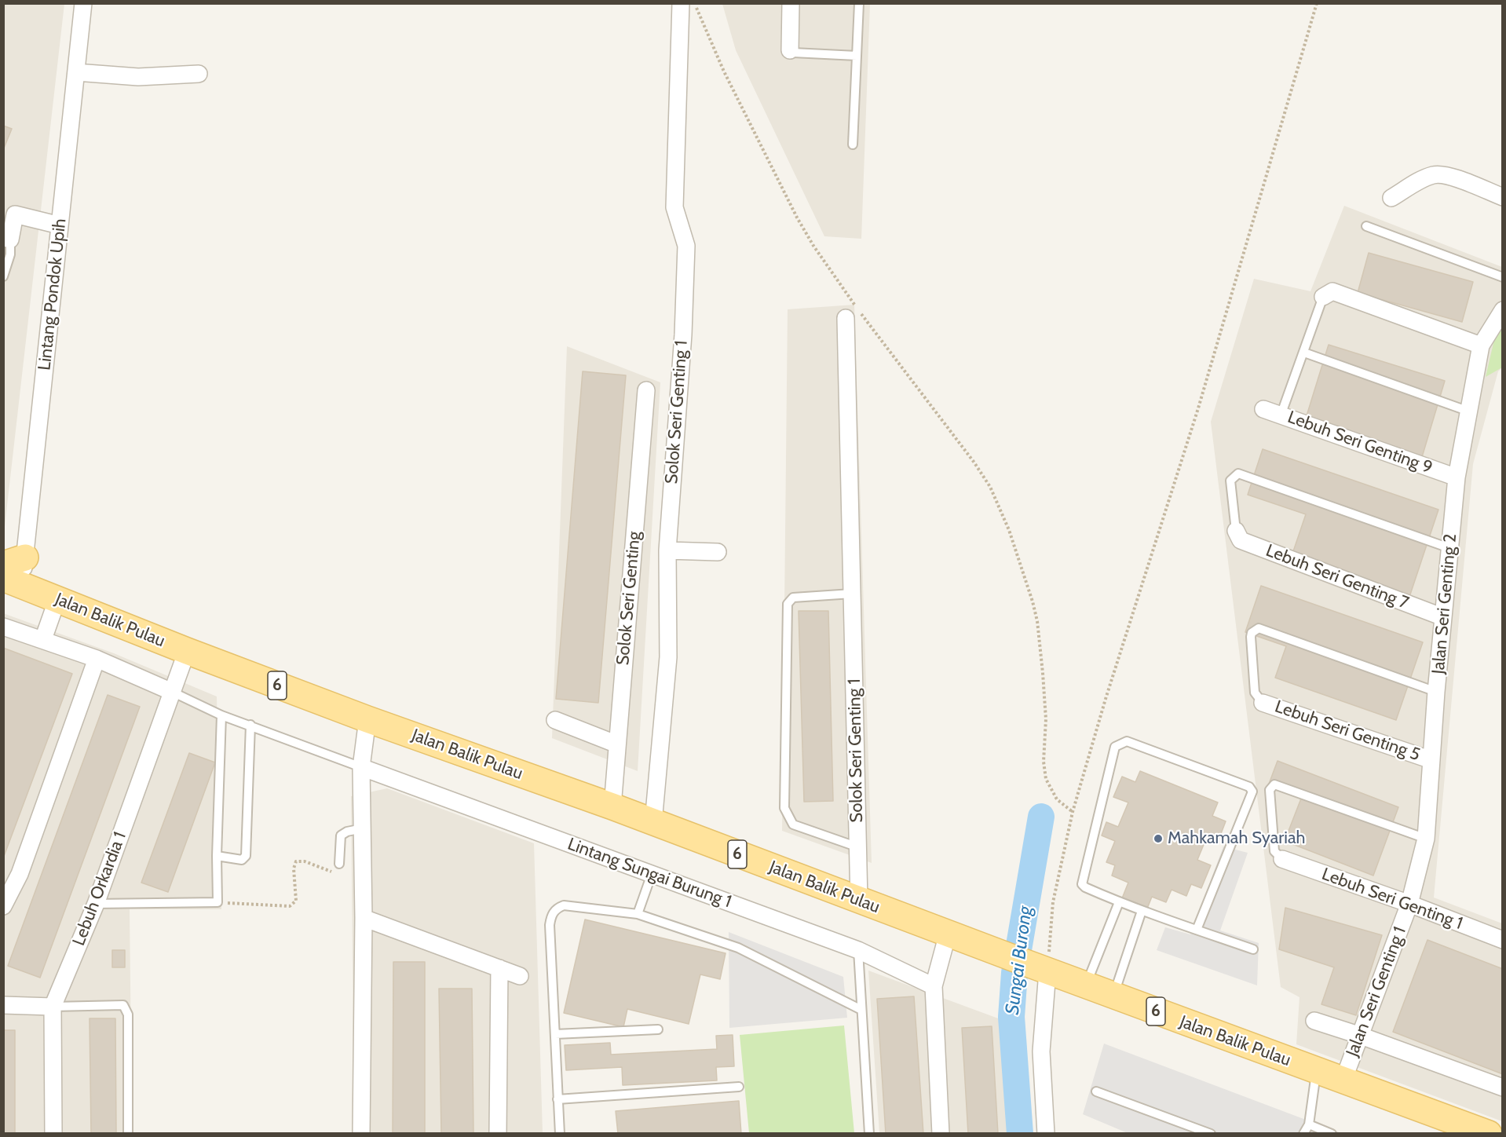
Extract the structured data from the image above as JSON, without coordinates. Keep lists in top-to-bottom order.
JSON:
{
  "streets": {
    "main road": ["Jalan Balik Pulau", "6"],
    "street": [
      "Lintang Pondok Upih",
      "Solok Seri Genting 1",
      "Lebuh Seri Genting 9",
      "Lebuh Seri Genting 7",
      "Solok Seri Genting",
      "Jalan Seri Genting 2",
      "Lebuh Seri Genting 5",
      "Lintang Sungai Burung 1",
      "Lebuh Orkardia 1",
      "Lebuh Seri Genting 1",
      "Jalan Seri Genting 1"
    ]
  },
  "crossings": [
    ["Lintang Pondok Upih", "Jalan Balik Pulau"],
    ["Solok Seri Genting 1", "Jalan Balik Pulau"],
    ["Lebuh Seri Genting 9", "Jalan Seri Genting 2"],
    ["Lebuh Seri Genting 7", "Jalan Seri Genting 2"],
    ["Solok Seri Genting", "Jalan Balik Pulau"],
    ["Jalan Seri Genting 2", "Lebuh Seri Genting 5"],
    ["Jalan Seri Genting 2", "Lebuh Seri Genting 1"],
    ["Jalan Seri Genting 2", "Jalan Seri Genting 1"],
    ["Jalan Balik Pulau", "Lebuh Orkardia 1"],
    ["Jalan Balik Pulau", "Jalan Seri Genting 1"],
    ["Lebuh Seri Genting 1", "Jalan Seri Genting 1"]
  ],
  "water": ["Sungai Burong"],
  "places": ["Mahkamah Syariah"]
}
